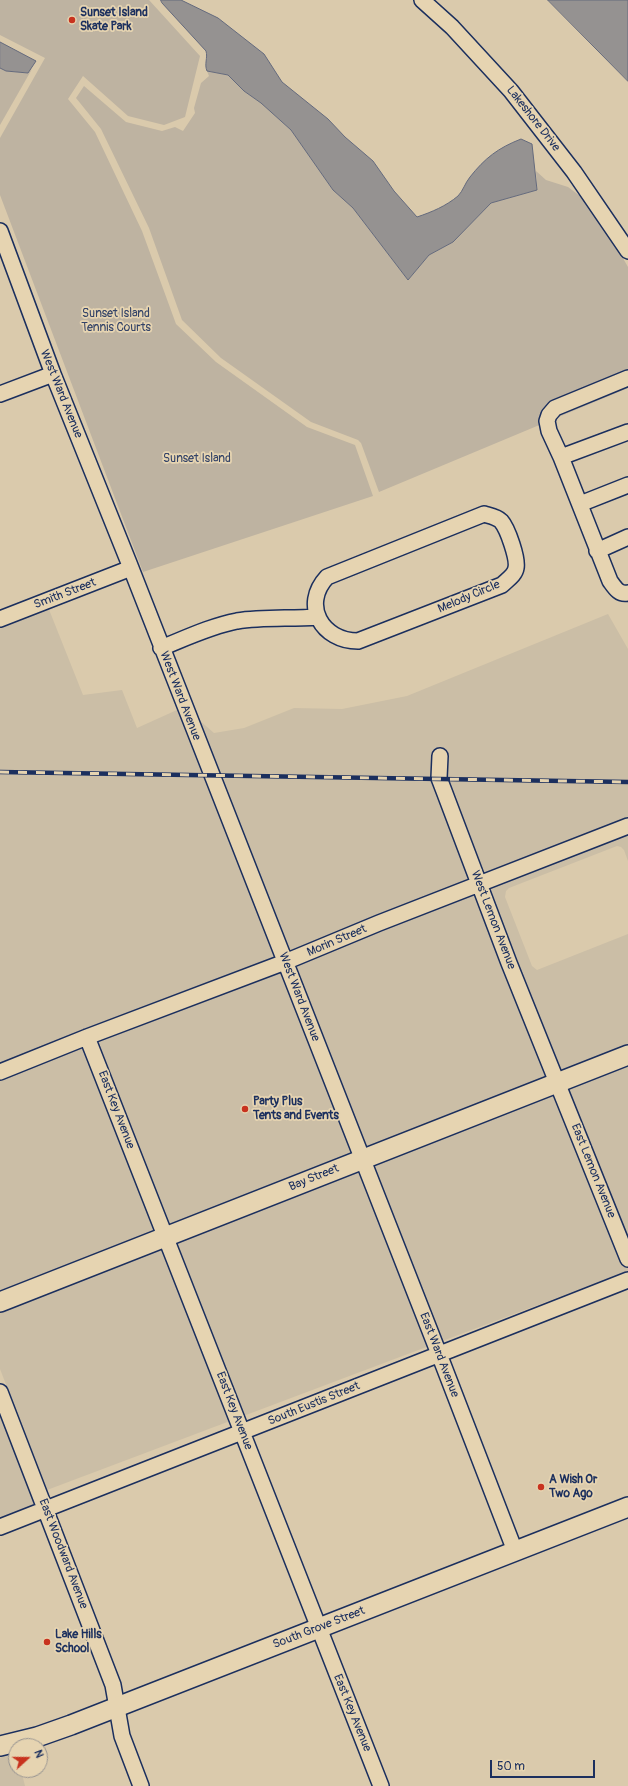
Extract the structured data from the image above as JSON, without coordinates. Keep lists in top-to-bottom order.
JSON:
{
  "streets": {
    "main road": ["Bay Street", "South Grove Street"],
    "street": [
      "Lakeshore Drive",
      "West Ward Avenue",
      "Smith Street",
      "Melody Circle",
      "West Lemon Avenue",
      "Morin Street",
      "East Key Avenue",
      "East Lemon Avenue",
      "East Ward Avenue",
      "South Eustis Street",
      "East Woodward Avenue"
    ]
  },
  "crossings": [
    ["West Ward Avenue", "Smith Street"],
    ["West Ward Avenue", "Morin Street"],
    ["West Ward Avenue", "Bay Street"],
    ["West Ward Avenue", "East Ward Avenue"],
    ["West Lemon Avenue", "Morin Street"],
    ["West Lemon Avenue", "East Lemon Avenue"],
    ["West Lemon Avenue", "Bay Street"],
    ["Morin Street", "East Key Avenue"],
    ["East Key Avenue", "Bay Street"],
    ["East Key Avenue", "South Eustis Street"],
    ["East Key Avenue", "South Grove Street"],
    ["East Lemon Avenue", "Bay Street"],
    ["Bay Street", "East Ward Avenue"],
    ["East Ward Avenue", "South Eustis Street"],
    ["East Ward Avenue", "South Grove Street"],
    ["South Eustis Street", "East Woodward Avenue"],
    ["East Woodward Avenue", "South Grove Street"]
  ],
  "parks": ["Sunset Island Tennis Courts", "Sunset Island"],
  "places": [
    "Sunset Island Skate Park",
    "Party Plus Tents and Events",
    "A Wish Or Two Ago",
    "Lake Hills School"
  ],
  "scale_bar": "50 m",
  "north": "right"
}
